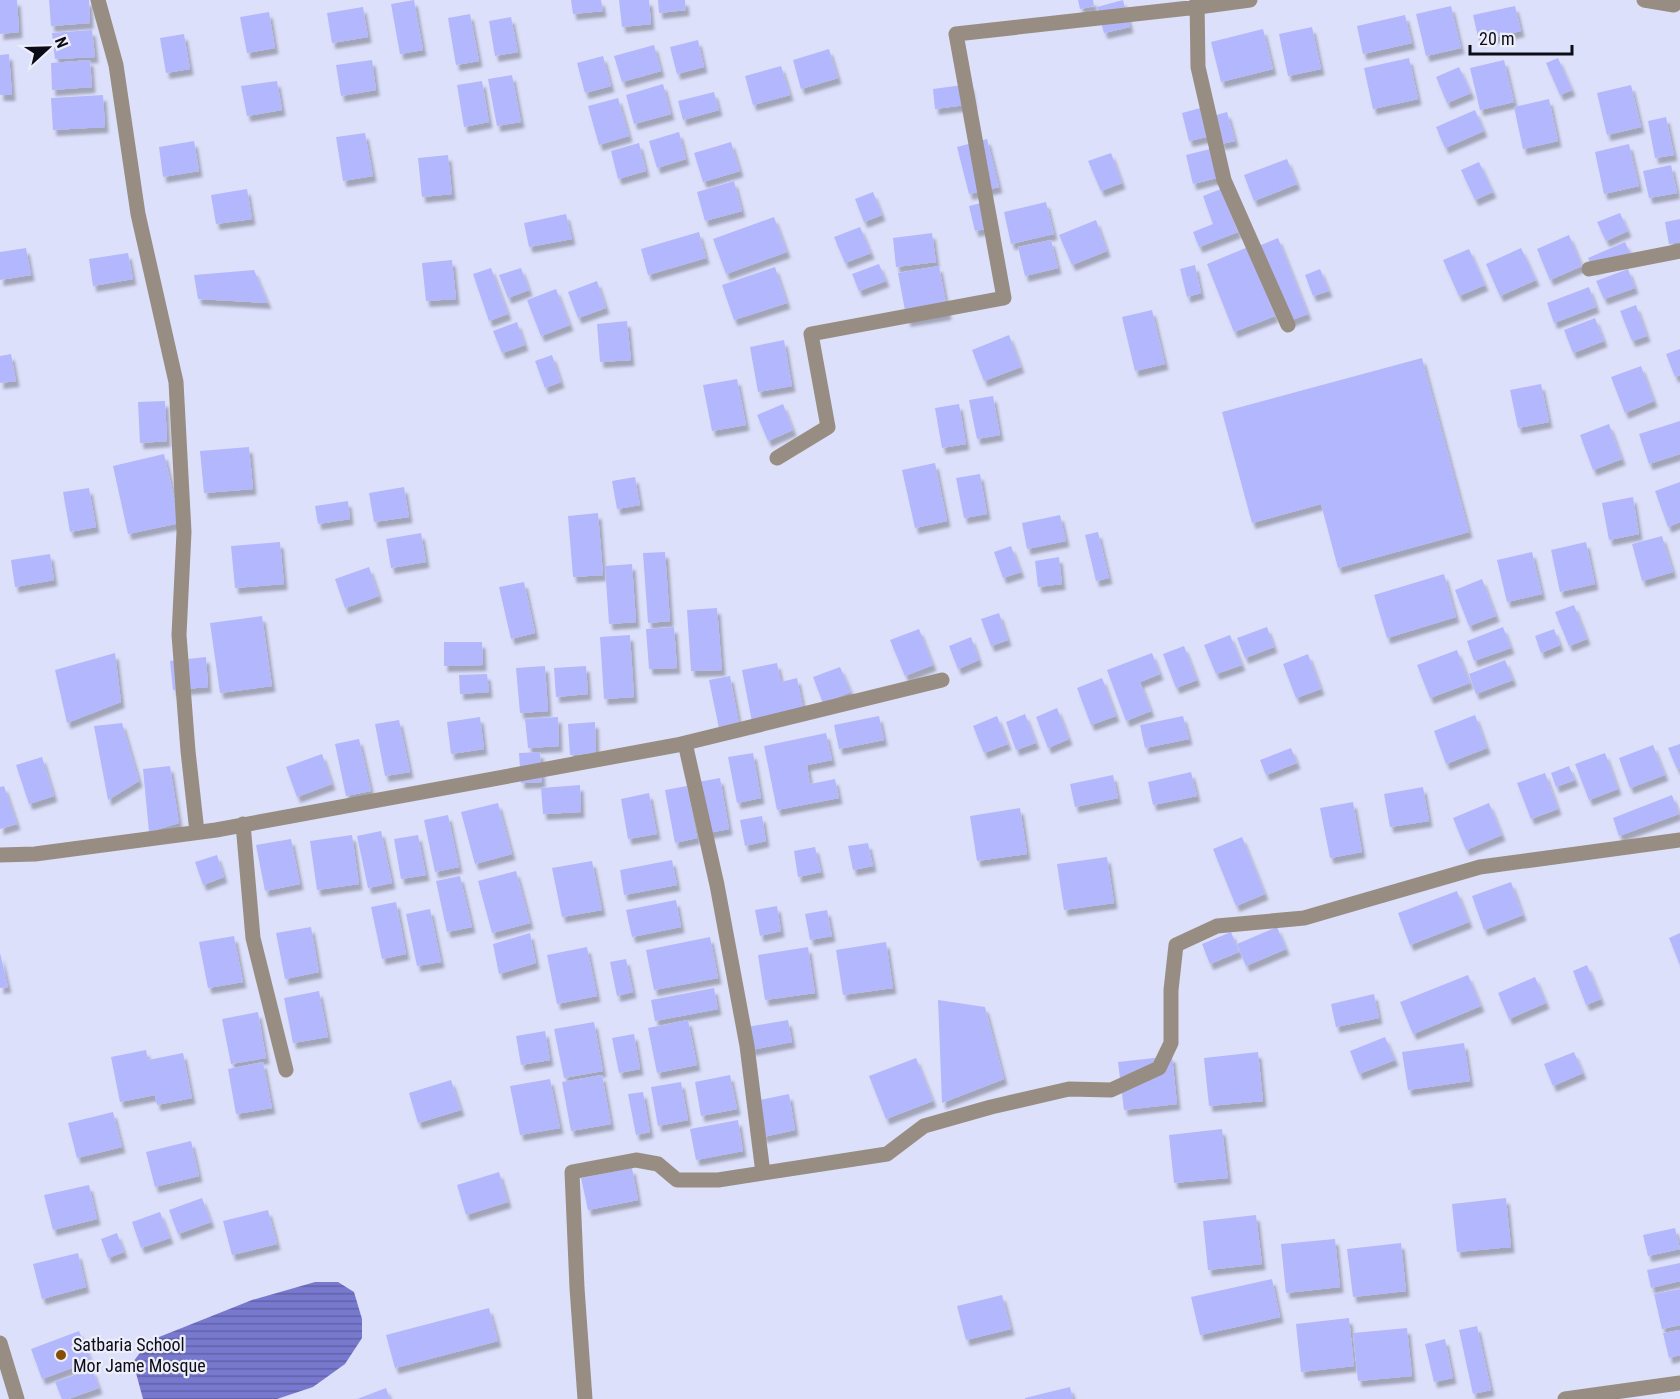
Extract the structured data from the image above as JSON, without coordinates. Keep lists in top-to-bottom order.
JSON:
{
  "places": ["Satbaria School Mor Jame Mosque"],
  "scale_bar": "20 m",
  "north": "right"
}
